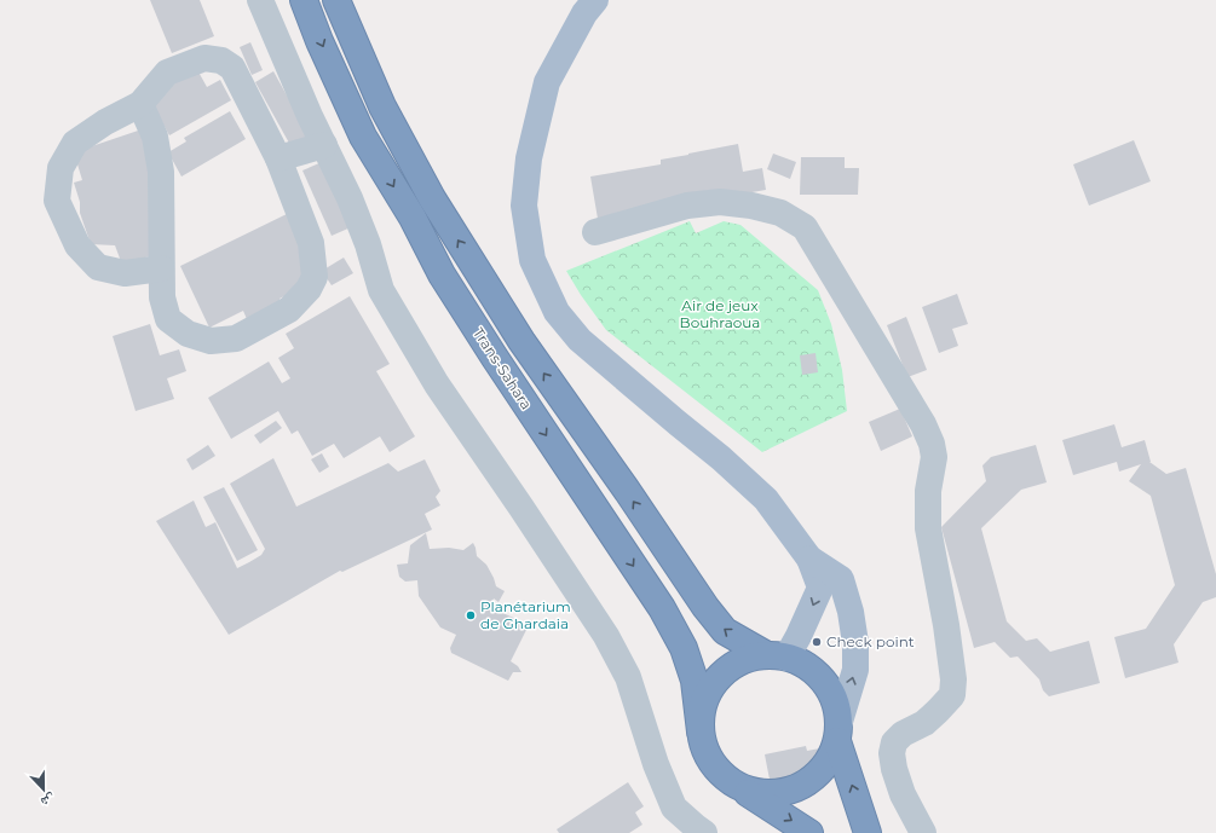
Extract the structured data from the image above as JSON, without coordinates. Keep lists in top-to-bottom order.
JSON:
{
  "streets": {
    "highway": ["Trans-Sahara"]
  },
  "parks": ["Air de jeux Bouhraoua"],
  "places": ["Planétarium de Ghardaia", "Check point"],
  "north": "bottom"
}
